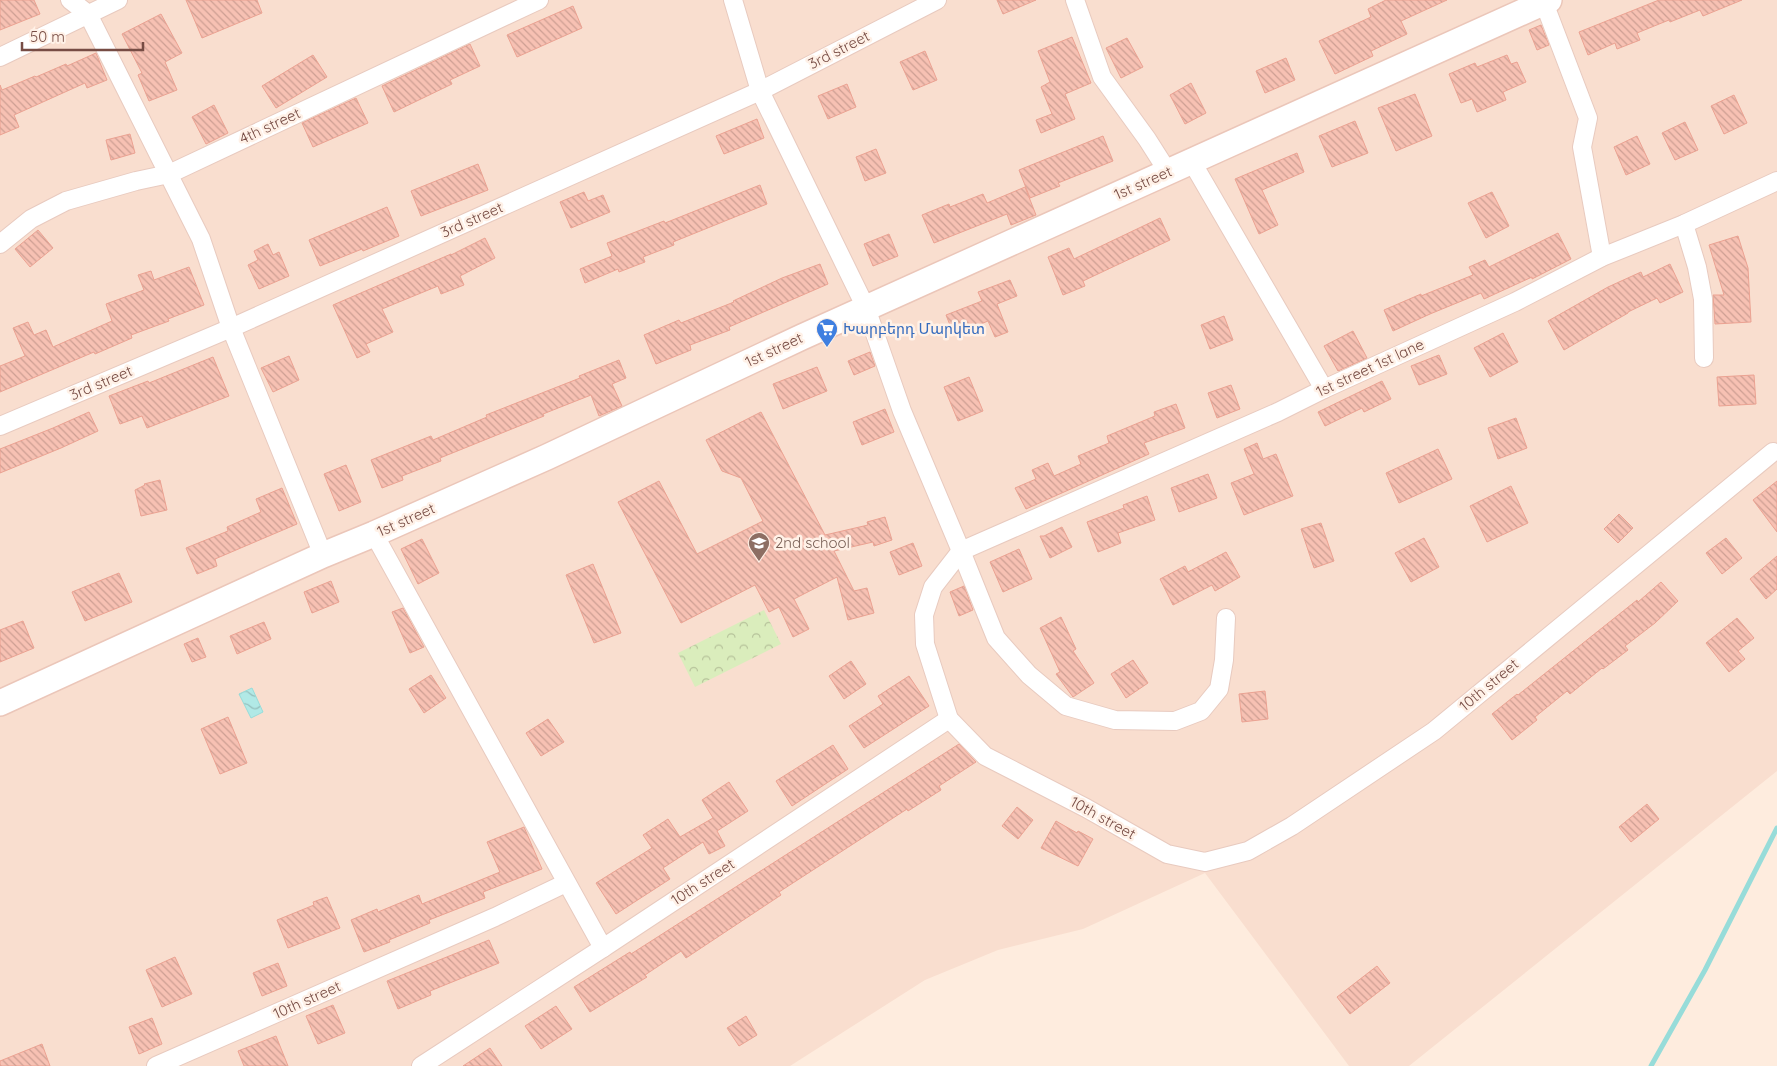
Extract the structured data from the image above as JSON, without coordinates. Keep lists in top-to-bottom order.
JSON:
{
  "streets": {
    "main road": ["1st street"],
    "street": [
      "3rd street",
      "4th street",
      "1st street 1st lane",
      "10th street"
    ]
  },
  "places": {
    "supermarket": ["Խարբերդ Մարկետ"],
    "school or university": ["2nd school"]
  },
  "scale_bar": "50 m"
}
